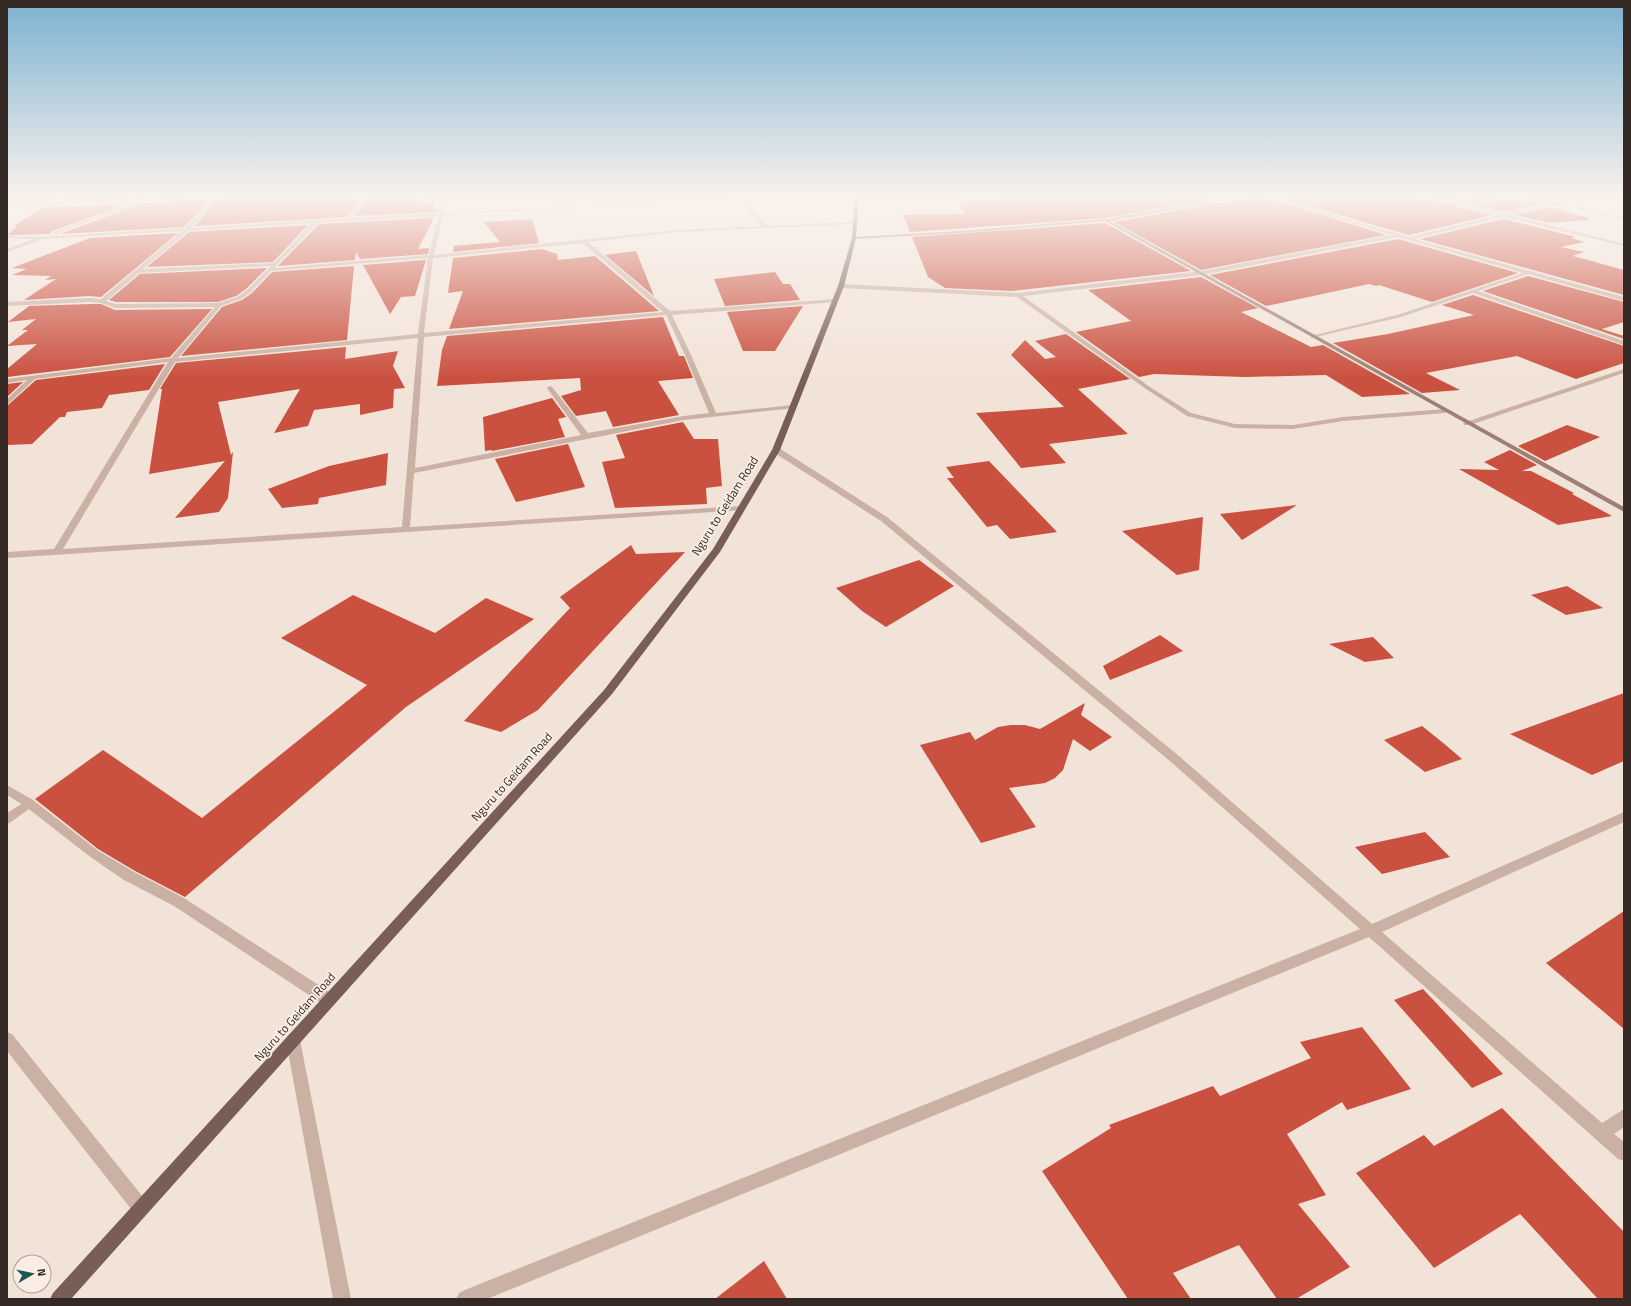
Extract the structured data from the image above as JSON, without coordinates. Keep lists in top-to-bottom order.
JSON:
{
  "streets": {
    "main road": ["Nguru to Geidam Road"]
  },
  "north": "right"
}
